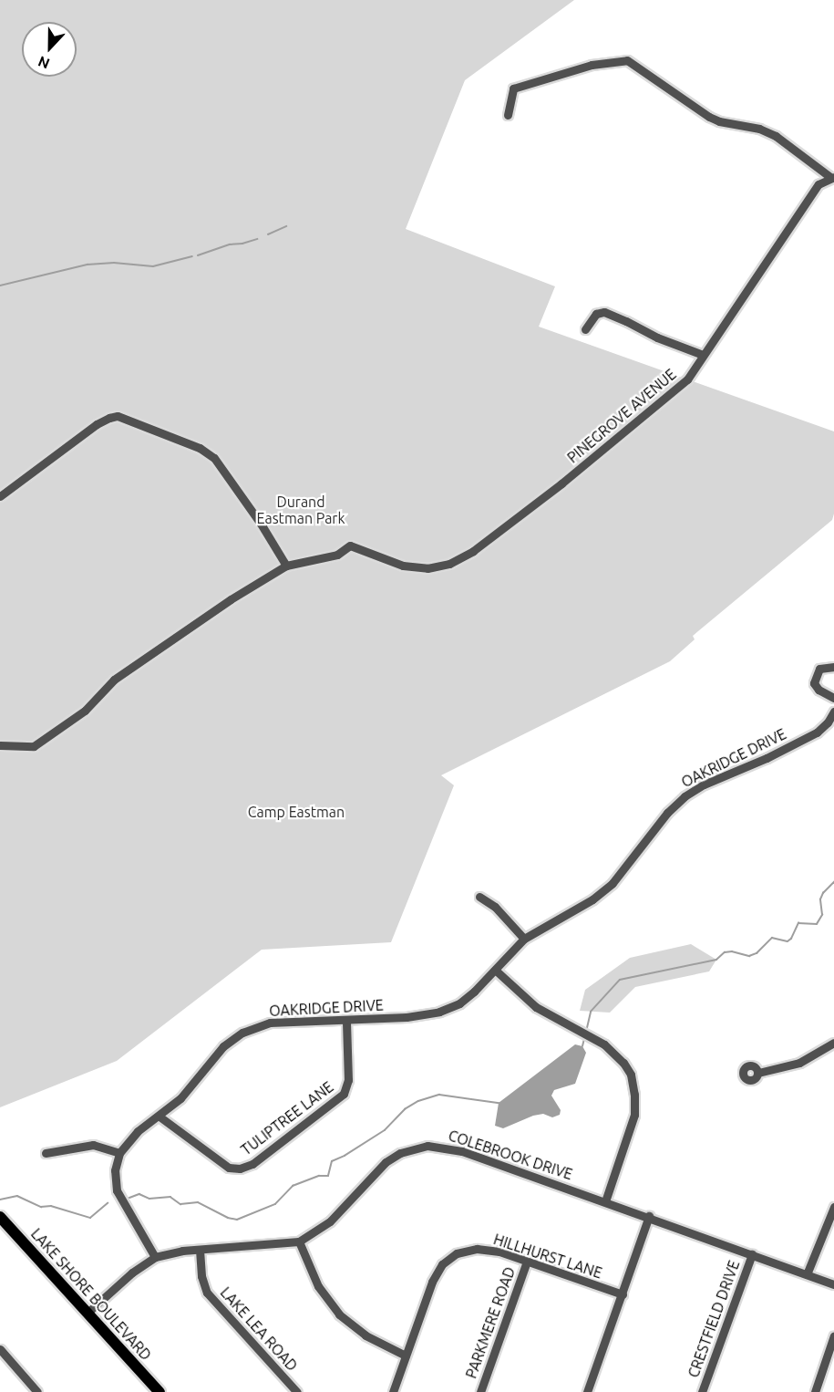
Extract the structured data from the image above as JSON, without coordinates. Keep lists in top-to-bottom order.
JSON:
{
  "streets": {
    "main road": ["LAKE SHORE BOULEVARD"],
    "street": [
      "PINEGROVE AVENUE",
      "OAKRIDGE DRIVE",
      "TULIPTREE LANE",
      "COLEBROOK DRIVE",
      "HILLHURST LANE",
      "CRESTFIELD DRIVE",
      "PARKMERE ROAD",
      "LAKE LEA ROAD"
    ]
  },
  "crossings": [
    ["OAKRIDGE DRIVE", "TULIPTREE LANE"],
    ["COLEBROOK DRIVE", "LAKE SHORE BOULEVARD"],
    ["COLEBROOK DRIVE", "CRESTFIELD DRIVE"],
    ["COLEBROOK DRIVE", "LAKE LEA ROAD"],
    ["HILLHURST LANE", "PARKMERE ROAD"]
  ],
  "parks": ["Durand Eastman Park", "Camp Eastman"],
  "north": "bottom"
}
